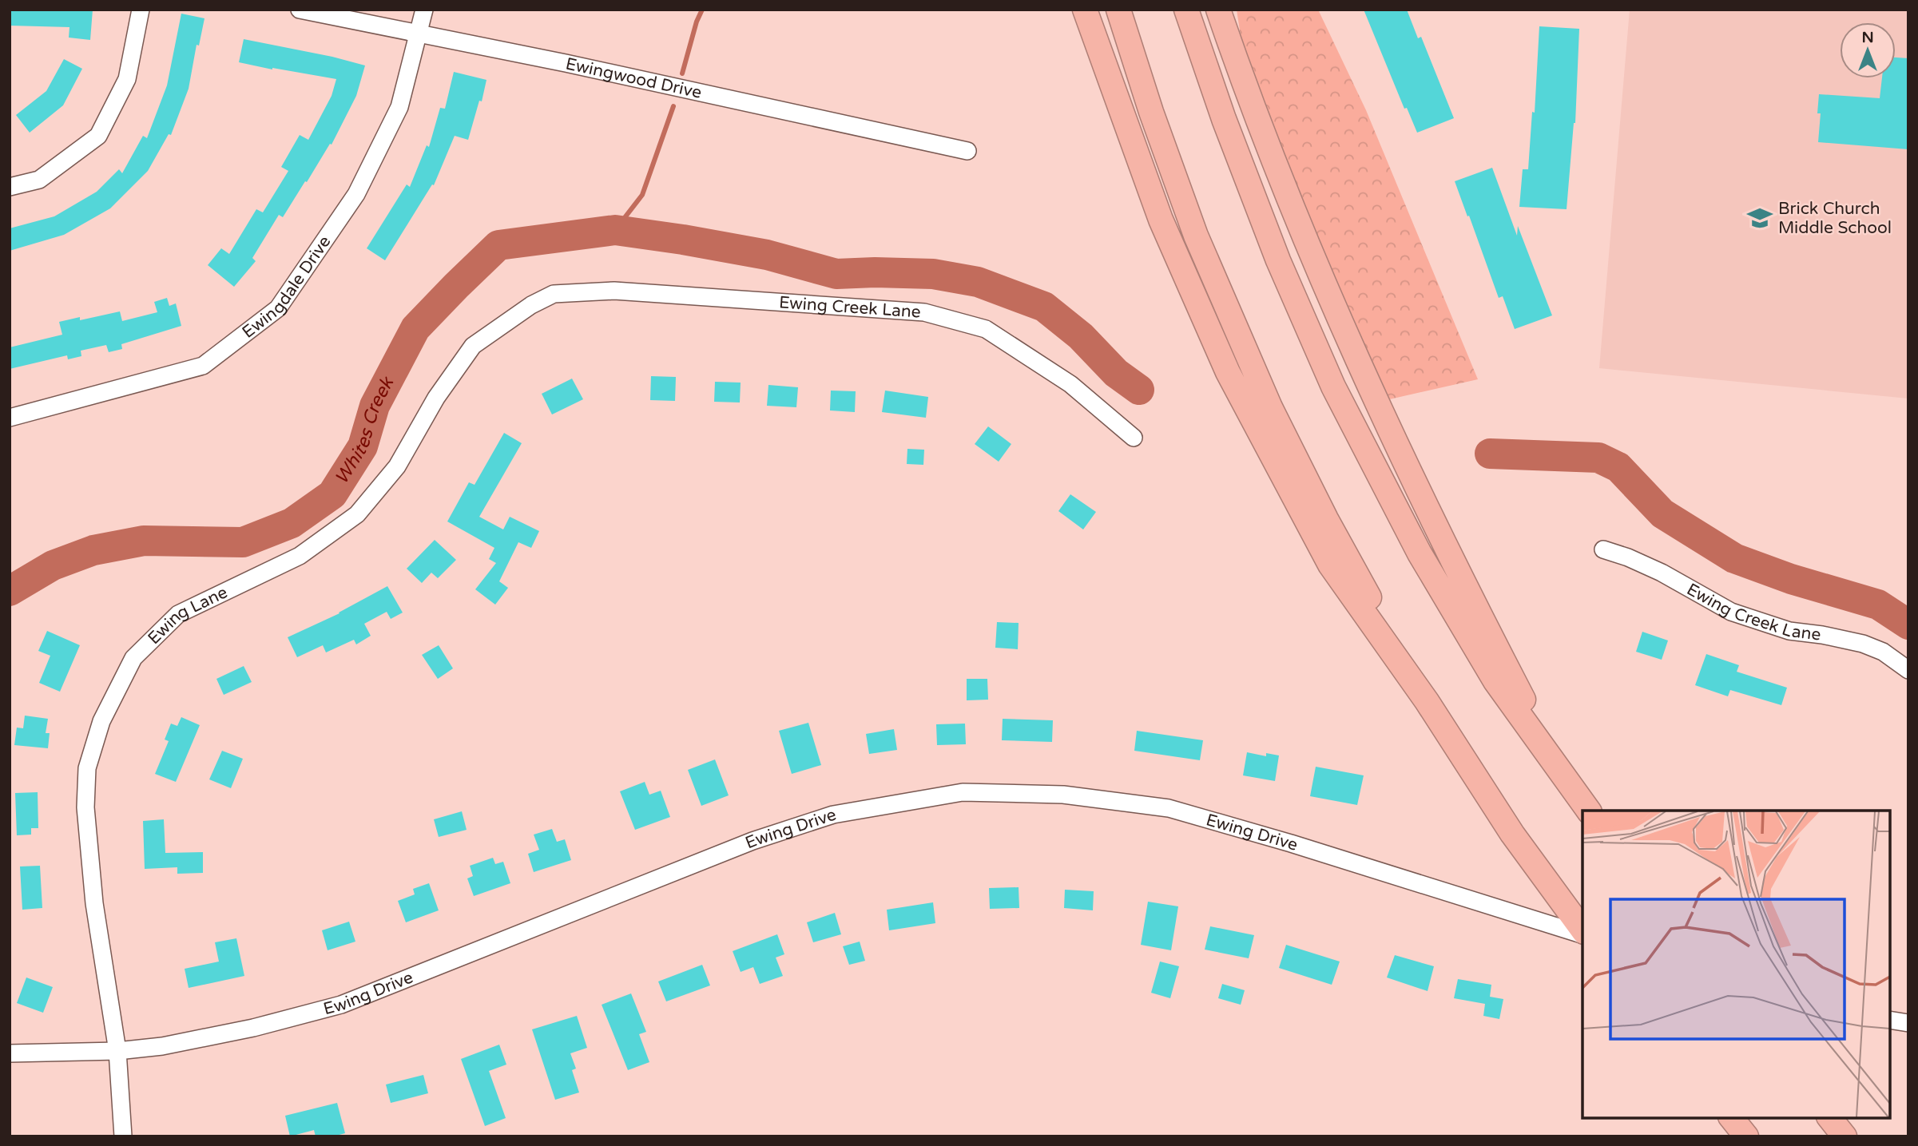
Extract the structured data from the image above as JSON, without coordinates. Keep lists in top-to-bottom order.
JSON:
{
  "streets": {
    "street": [
      "Ewingwood Drive",
      "Ewingdale Drive",
      "Ewing Creek Lane",
      "Ewing Lane",
      "Ewing Drive"
    ]
  },
  "crossings": [
    ["Ewingwood Drive", "Ewingdale Drive"],
    ["Ewing Creek Lane", "Ewing Lane"],
    ["Ewing Lane", "Ewing Drive"]
  ],
  "water": ["Whites Creek"],
  "places": {
    "school or university": ["Brick Church Middle School"]
  },
  "north": "top"
}
